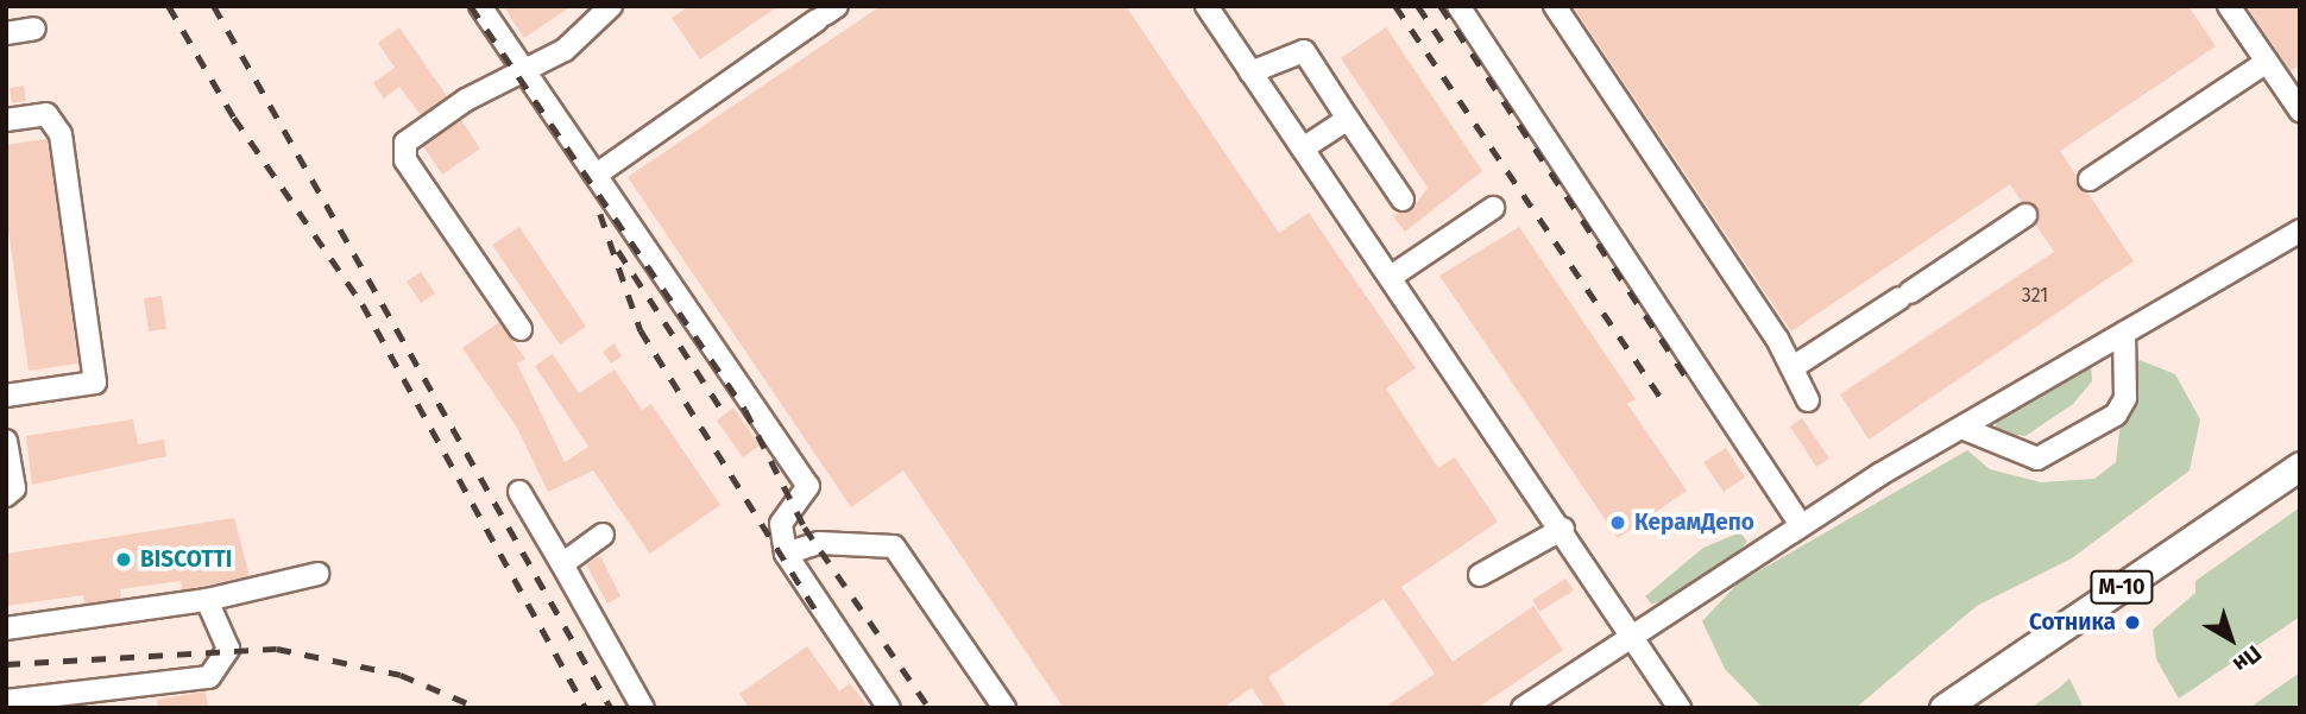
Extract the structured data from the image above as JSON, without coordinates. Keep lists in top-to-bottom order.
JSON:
{
  "streets": {
    "main road": ["М-10"]
  },
  "places": ["КерамДепо", "BISCOTTI", "Сотника"],
  "house_numbers": ["321"],
  "north": "bottom right"
}
